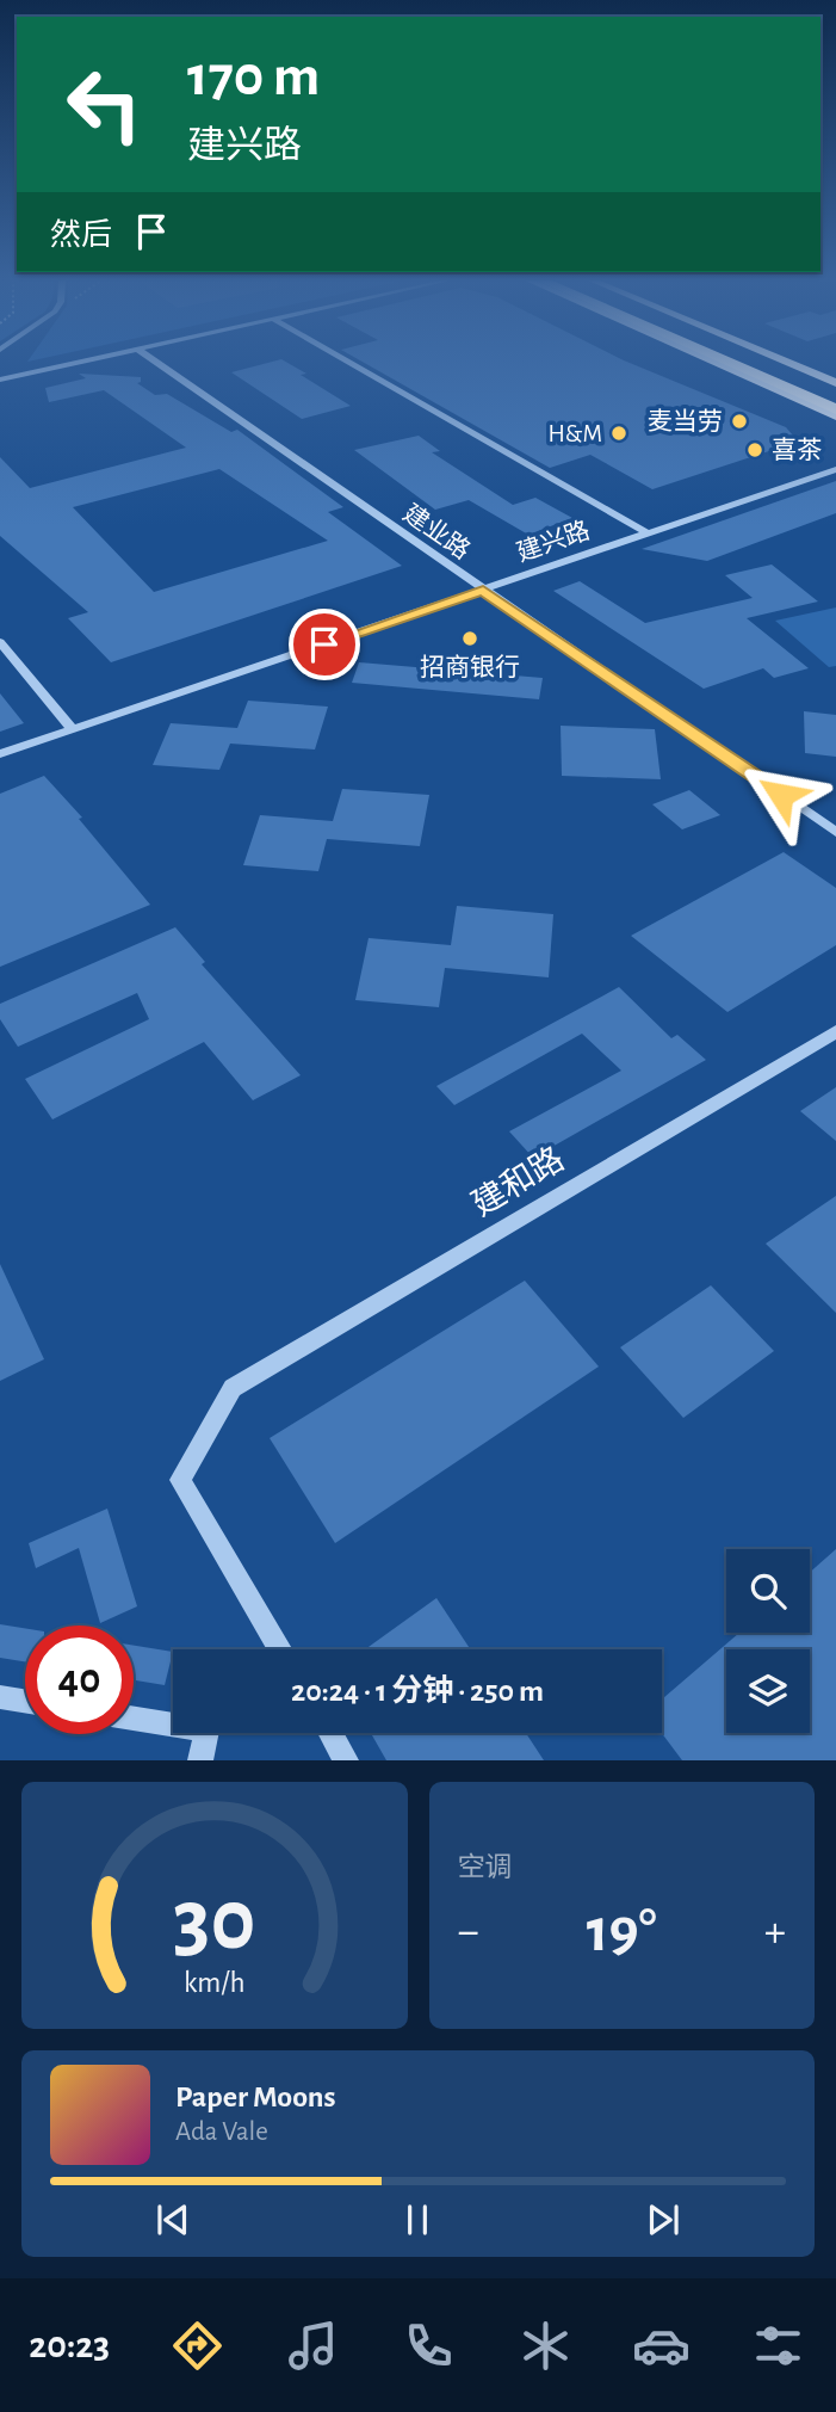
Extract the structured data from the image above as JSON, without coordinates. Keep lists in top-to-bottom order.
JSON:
{
  "streets": {
    "street": ["建业路", "建兴路", "建和路"]
  },
  "crossings": [
    ["建业路", "建兴路"]
  ],
  "places": [
    "麦当劳",
    "H&M",
    "喜茶",
    "招商银行"
  ],
  "page": {
    "turn": ["170 m", "建兴路"],
    "then": "然后",
    "limit": "40",
    "trip": "20:24 · 1 分钟 · 250 m",
    "tile": "空调",
    "heat": ["−", "19°", "+"],
    "song": ["Paper Moons", "Ada Vale"],
    "tabs": "20:23",
    "gauge": ["30", "km/h"]
  }
}
